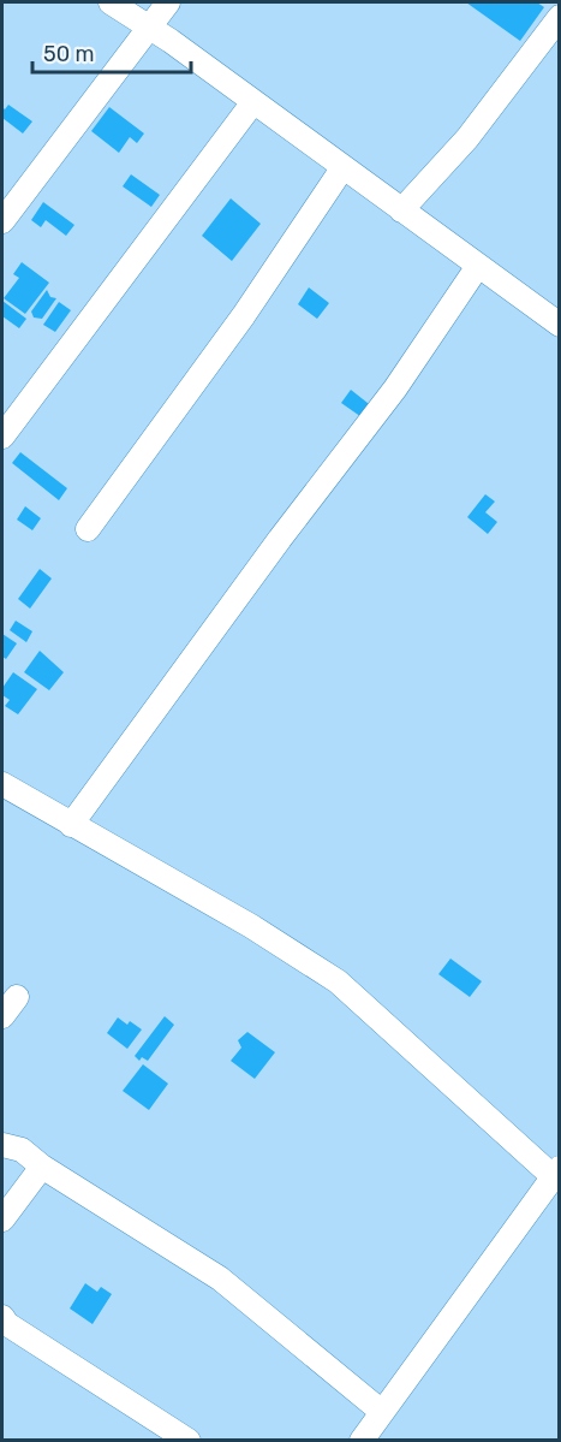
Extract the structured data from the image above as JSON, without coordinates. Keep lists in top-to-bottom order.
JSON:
{
  "scale_bar": "50 m"
}
